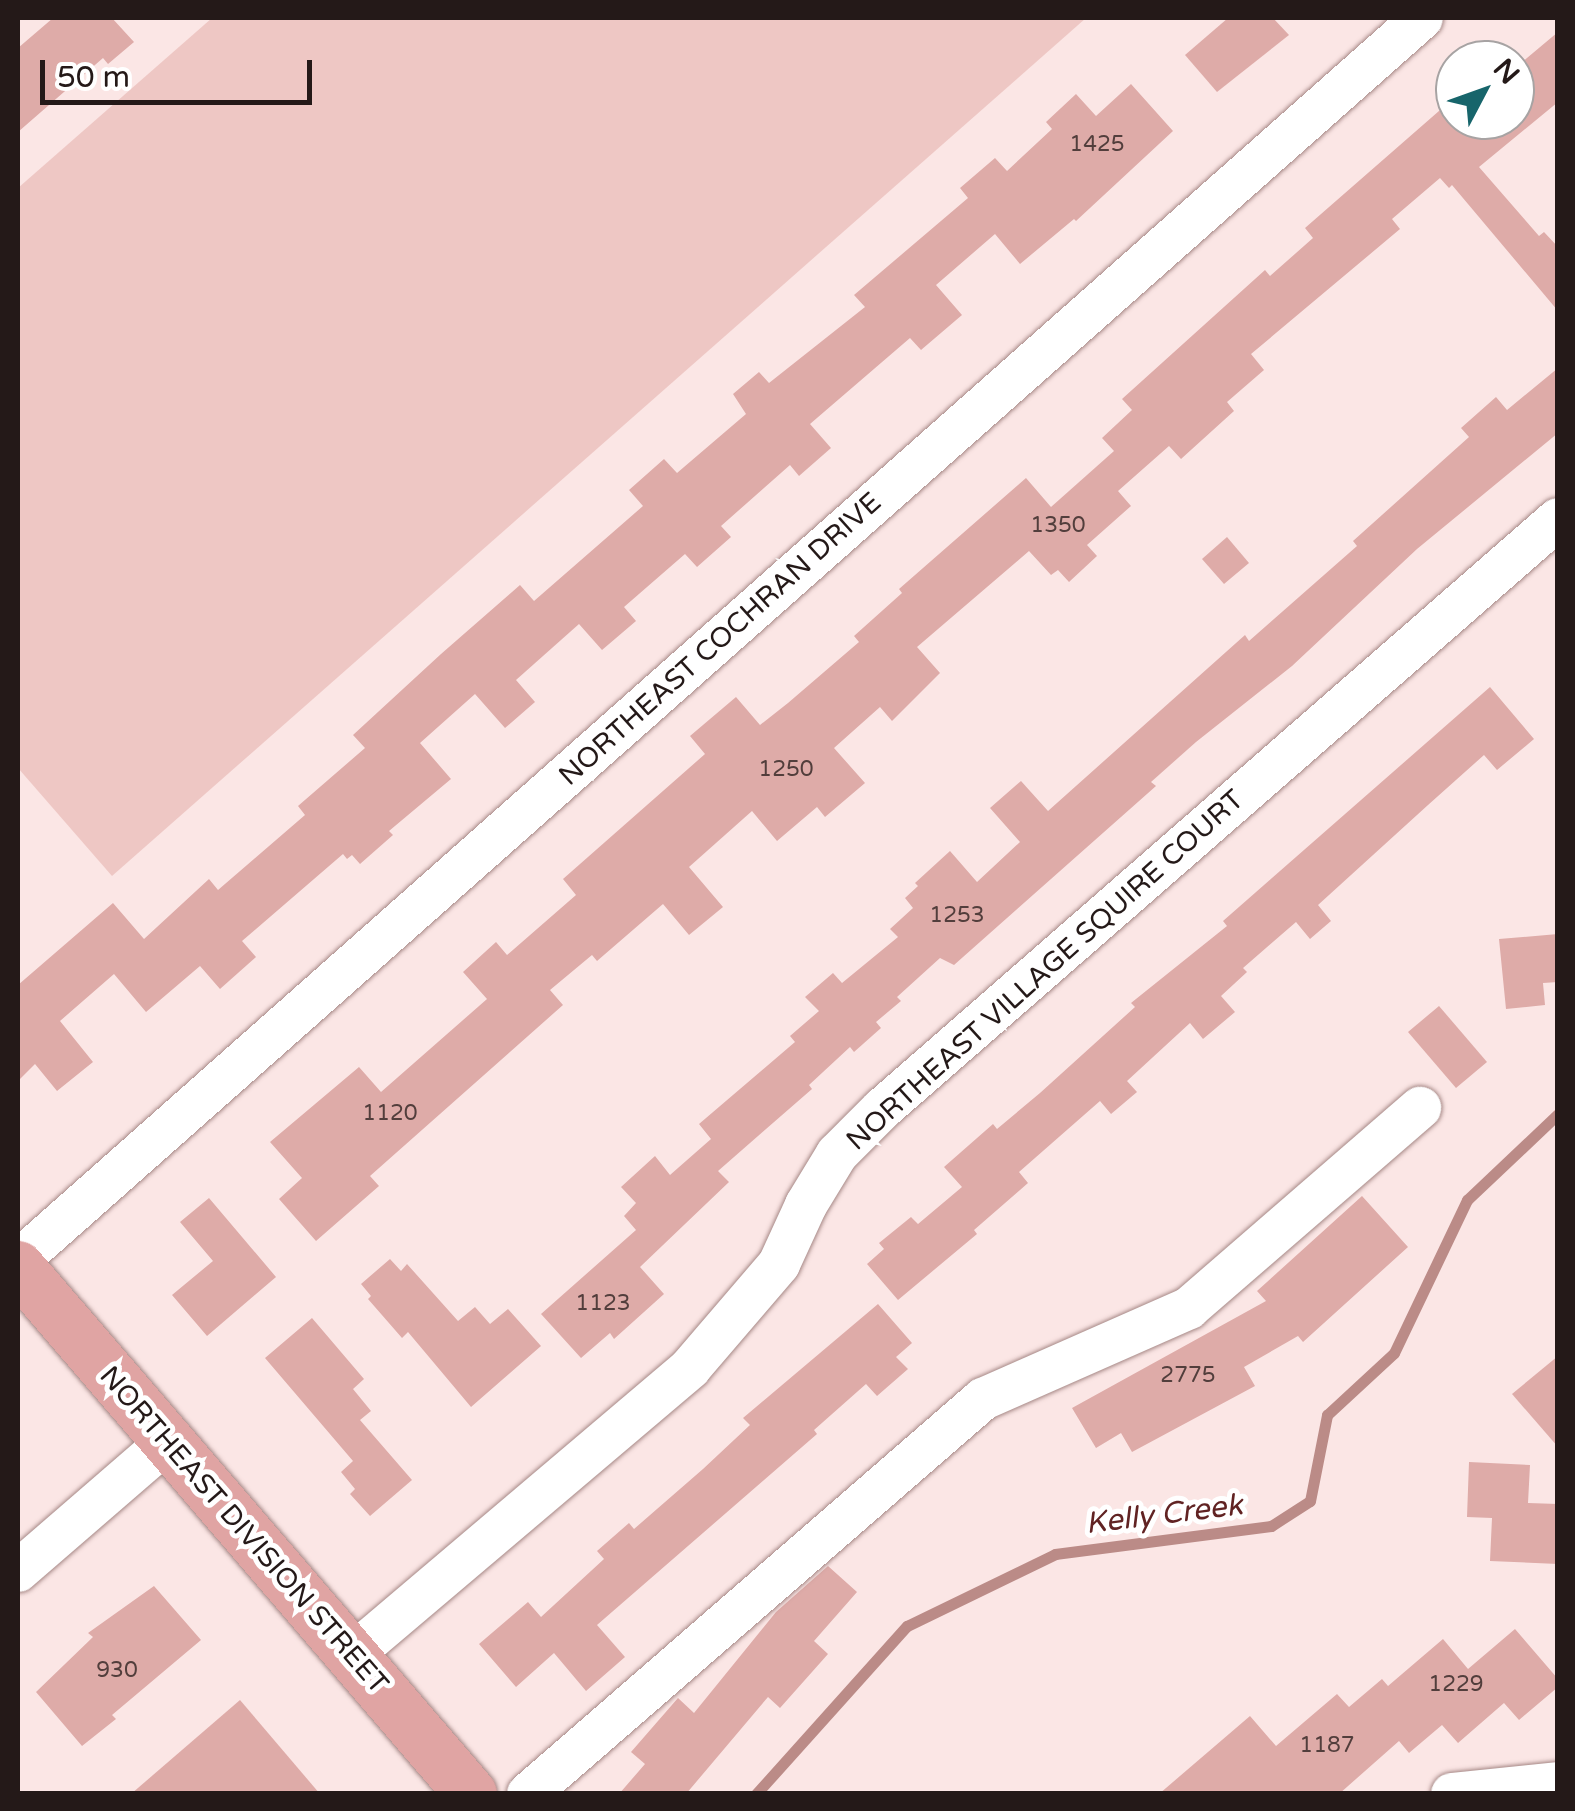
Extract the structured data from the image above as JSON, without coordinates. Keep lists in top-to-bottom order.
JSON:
{
  "streets": {
    "main road": ["NORTHEAST DIVISION STREET"],
    "street": ["NORTHEAST COCHRAN DRIVE", "NORTHEAST VILLAGE SQUIRE COURT"]
  },
  "crossings": [
    ["NORTHEAST COCHRAN DRIVE", "NORTHEAST DIVISION STREET"],
    ["NORTHEAST VILLAGE SQUIRE COURT", "NORTHEAST DIVISION STREET"]
  ],
  "water": ["Kelly Creek"],
  "house_numbers": [
    "1425",
    "1350",
    "1250",
    "1253",
    "1120",
    "1123",
    "2775",
    "930",
    "1229",
    "1187"
  ],
  "scale_bar": "50 m",
  "north": "top right"
}
